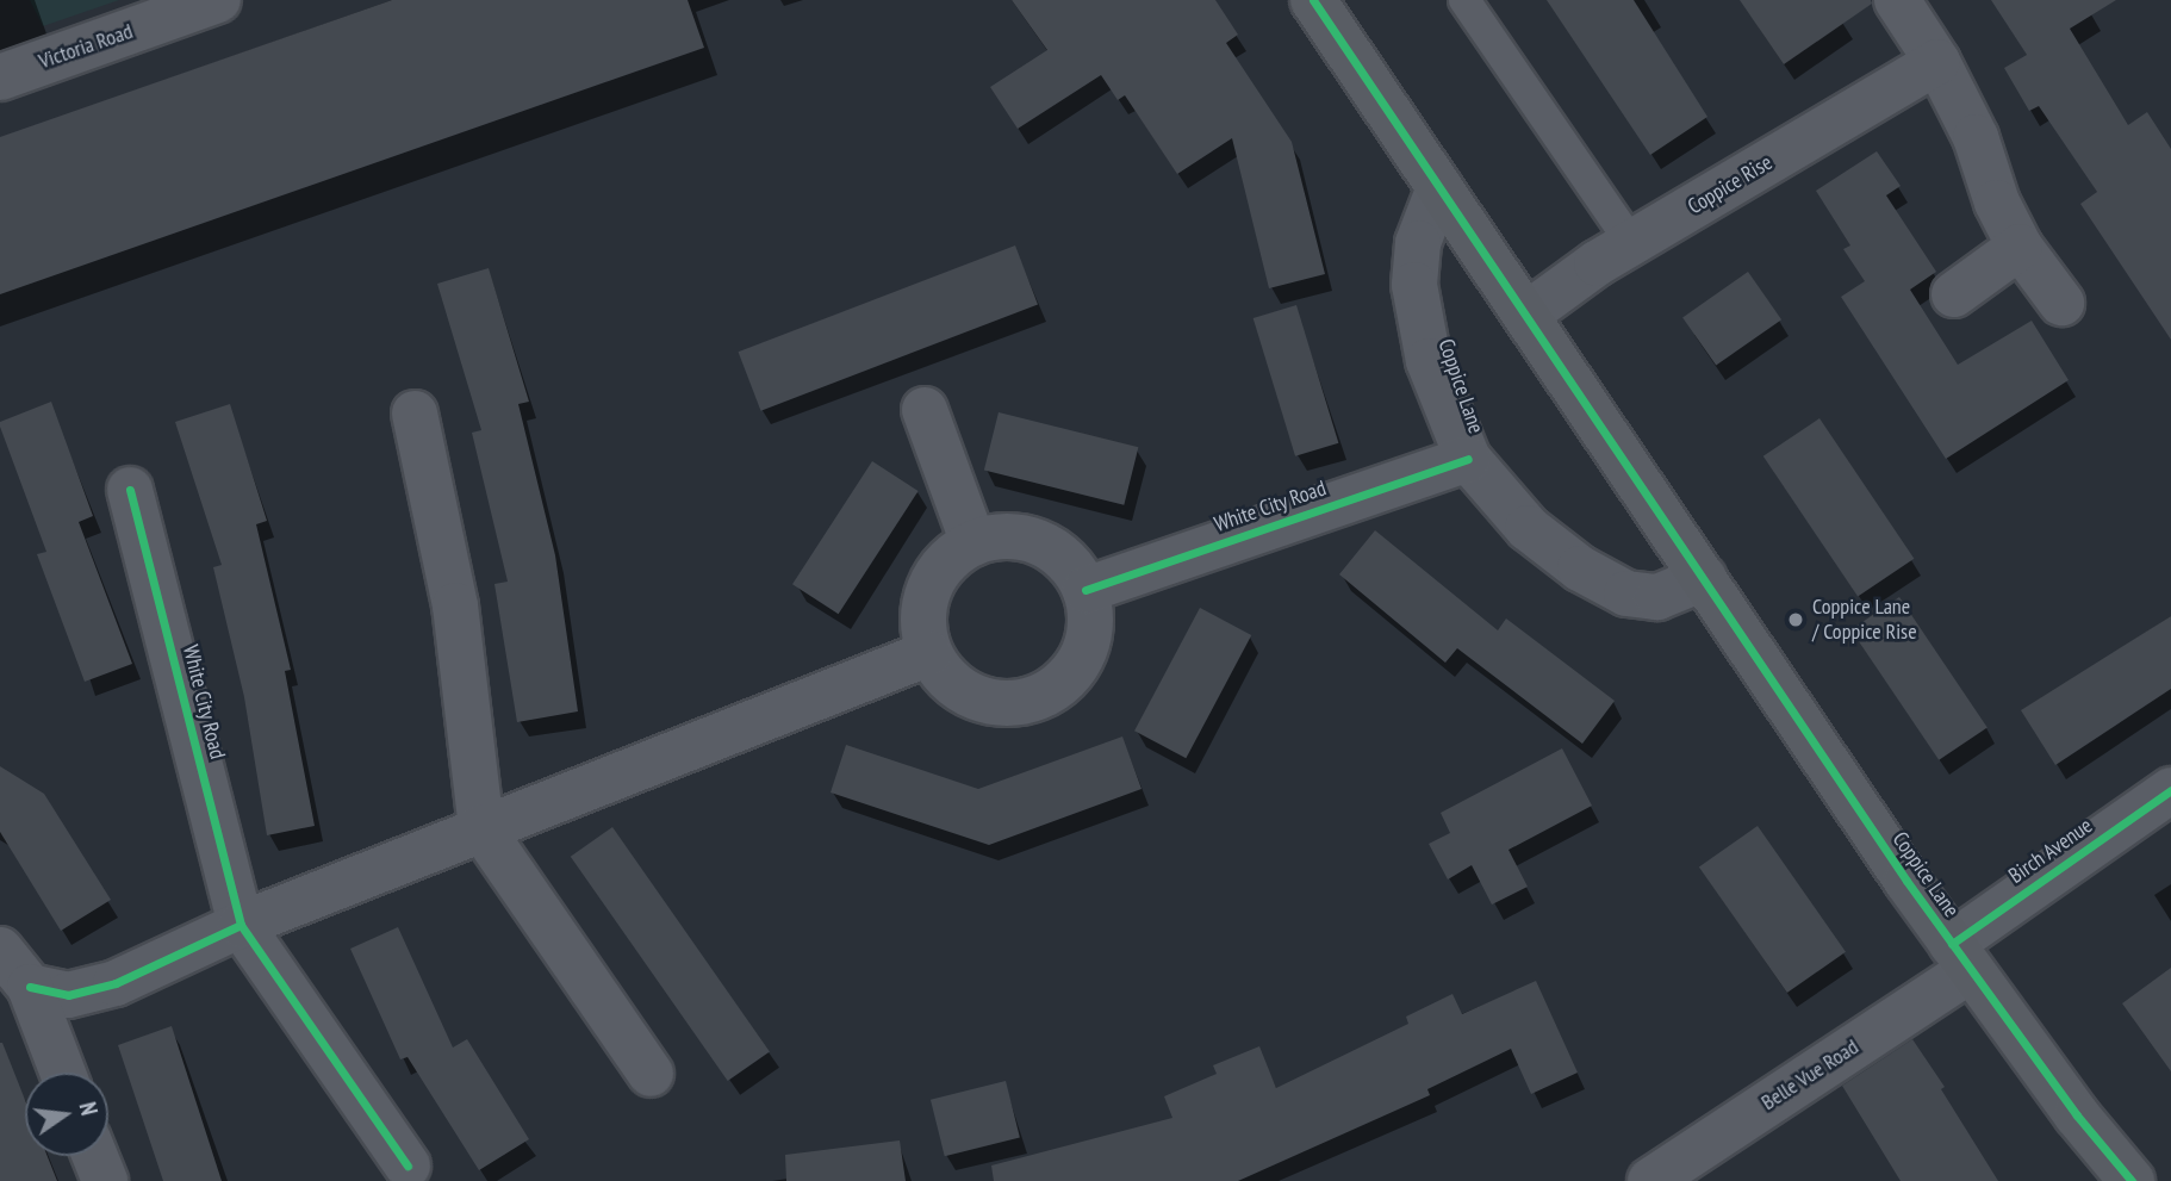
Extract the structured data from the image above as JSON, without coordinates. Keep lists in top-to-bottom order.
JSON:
{
  "streets": {
    "street": [
      "Victoria Road",
      "Coppice Rise",
      "Coppice Lane",
      "White City Road",
      "Birch Avenue",
      "Belle Vue Road"
    ]
  },
  "crossings": [
    ["Coppice Rise", "Coppice Lane"],
    ["Coppice Lane", "White City Road"],
    ["Coppice Lane", "Birch Avenue"],
    ["Coppice Lane", "Belle Vue Road"],
    ["Birch Avenue", "Belle Vue Road"]
  ],
  "places": ["Coppice Lane / Coppice Rise"],
  "north": "right"
}
